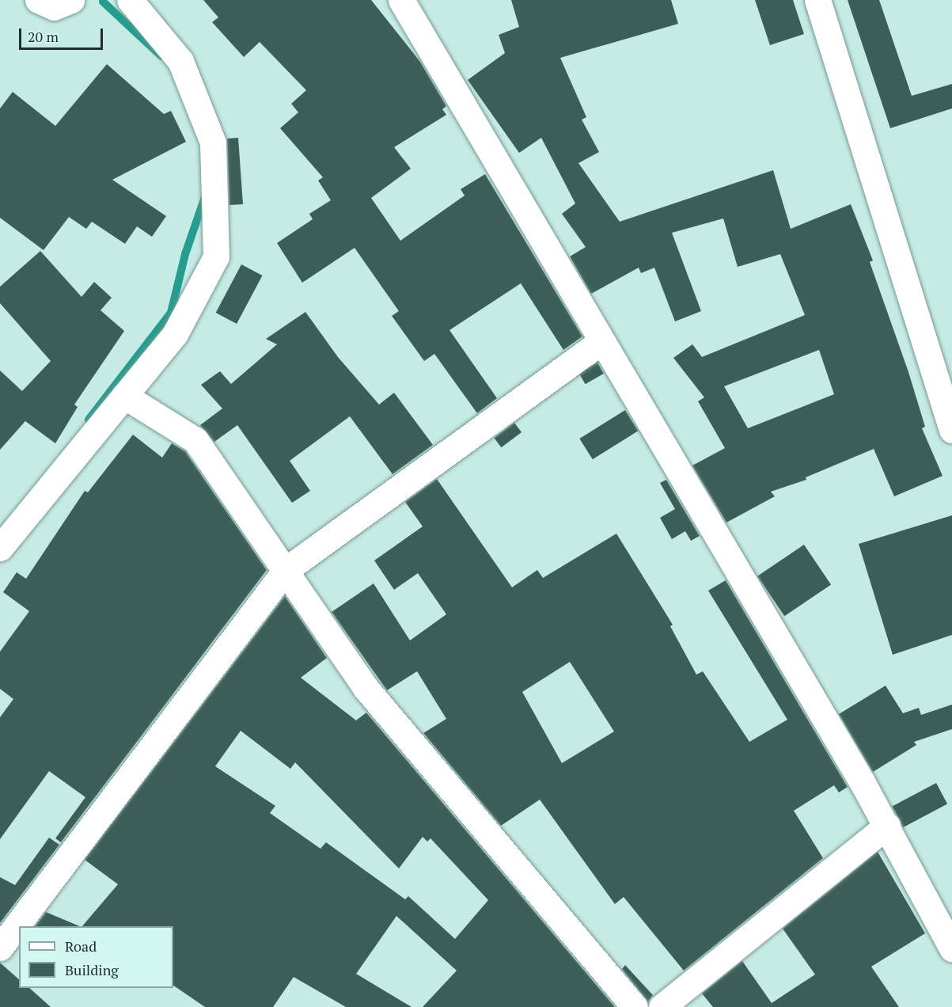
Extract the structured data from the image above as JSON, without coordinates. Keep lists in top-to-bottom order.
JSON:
{
  "legend": ["Road", "Building"],
  "scale_bar": "20 m"
}
